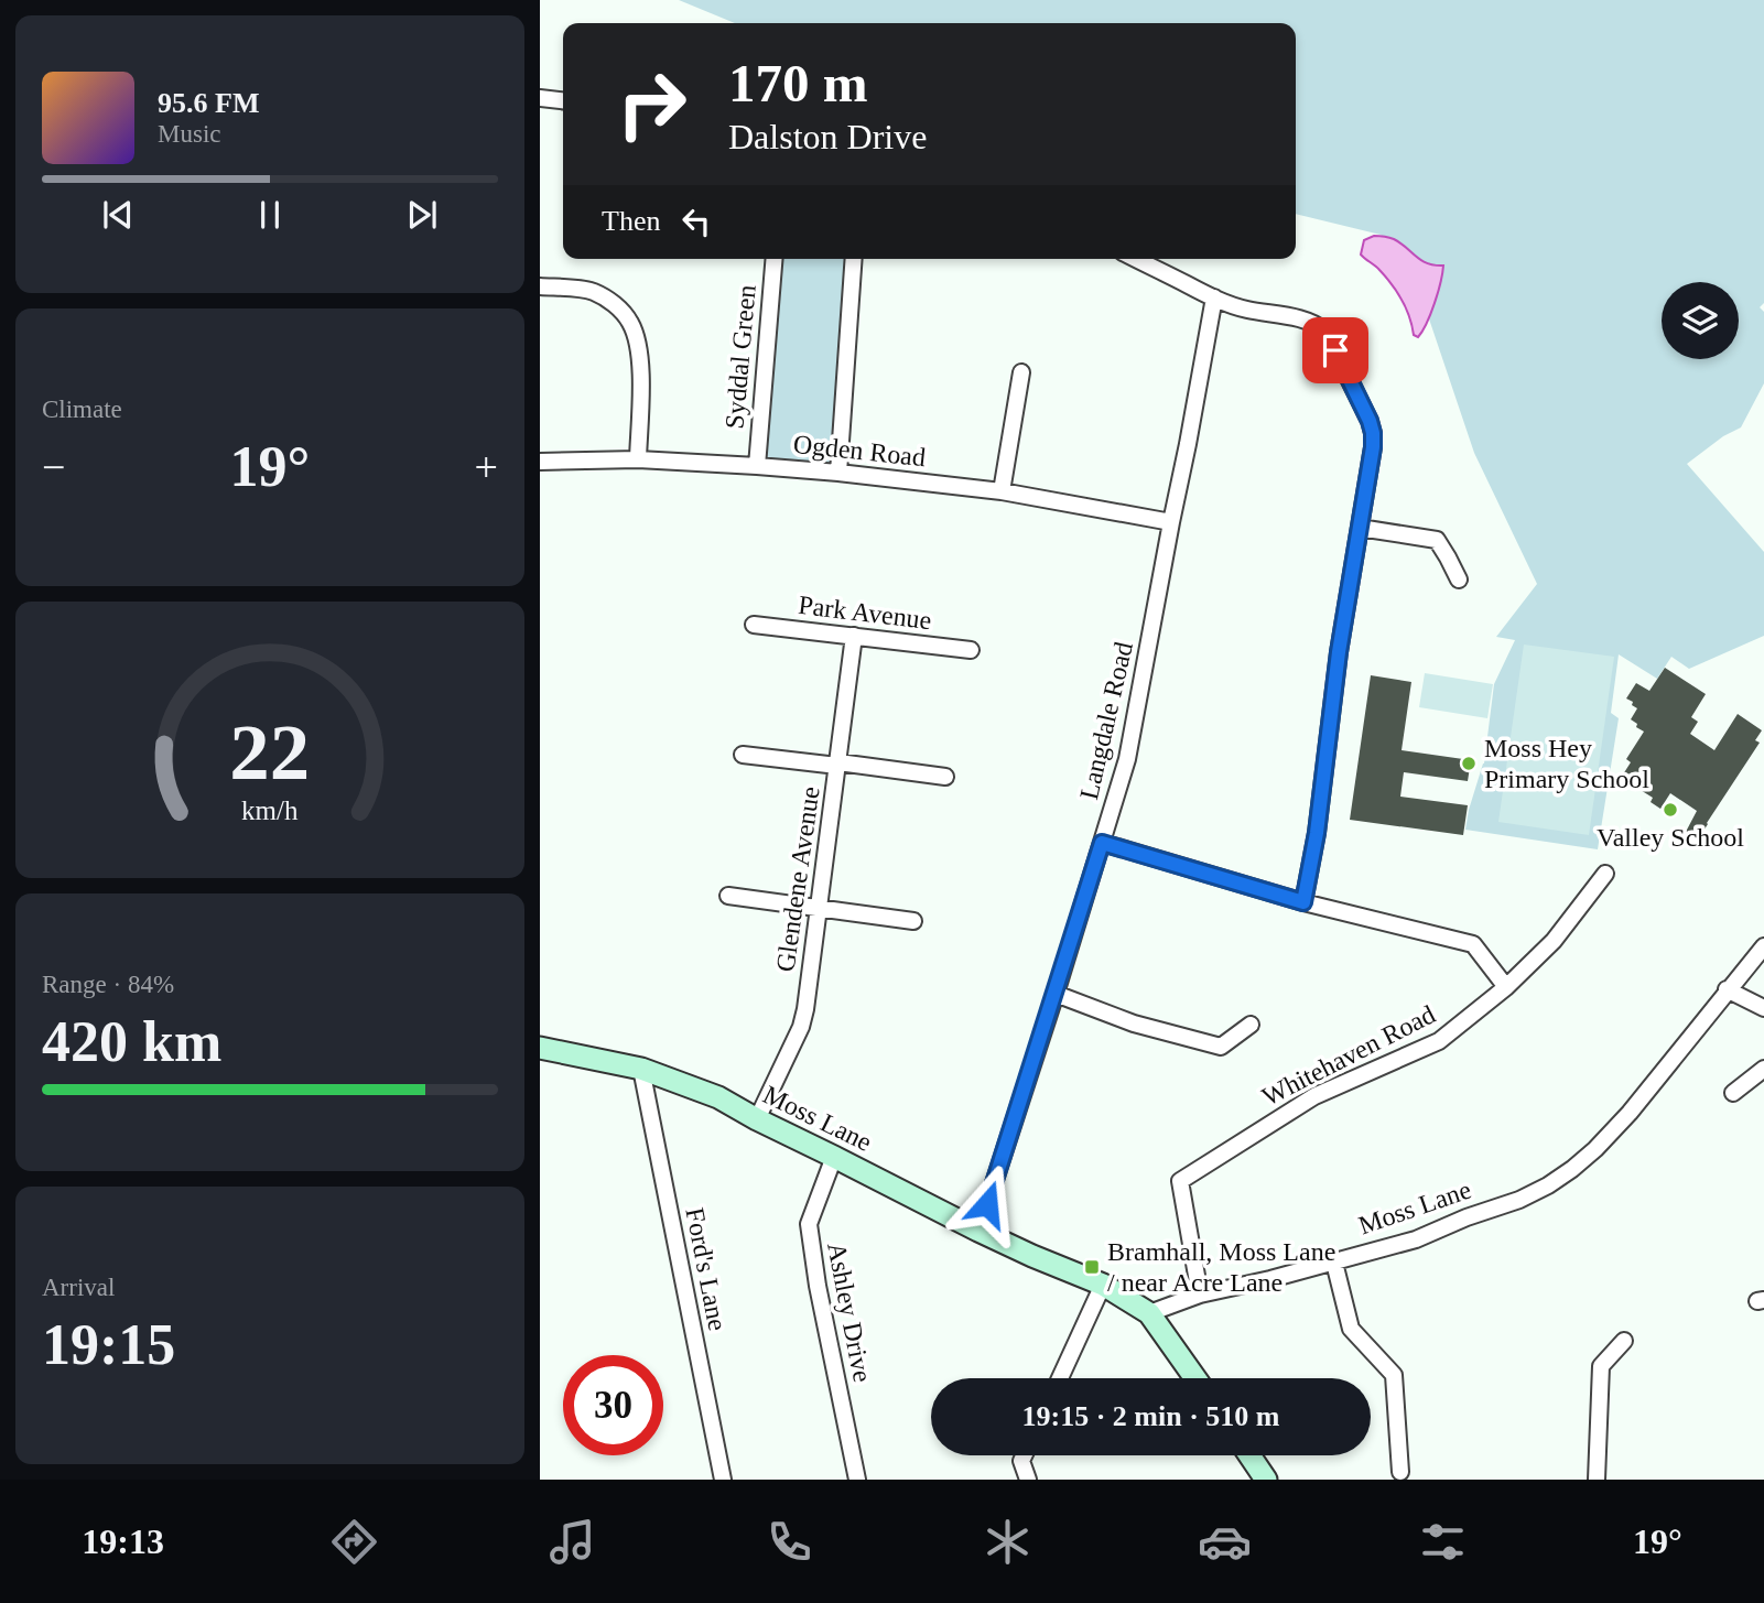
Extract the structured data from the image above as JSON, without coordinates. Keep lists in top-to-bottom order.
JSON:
{
  "streets": {
    "main road": ["Moss Lane"],
    "street": [
      "Syddal Green",
      "Ogden Road",
      "Park Avenue",
      "Langdale Road",
      "Glendene Avenue",
      "Whitehaven Road",
      "Ford's Lane",
      "Ashley Drive"
    ]
  },
  "crossings": [
    ["Syddal Green", "Ogden Road"],
    ["Ogden Road", "Langdale Road"],
    ["Park Avenue", "Glendene Avenue"],
    ["Langdale Road", "Moss Lane"],
    ["Glendene Avenue", "Moss Lane"],
    ["Whitehaven Road", "Moss Lane"],
    ["Moss Lane", "Ford's Lane"],
    ["Moss Lane", "Ashley Drive"]
  ],
  "places": {
    "other": ["Moss Hey Primary School", "Valley School"],
    "transit": ["Bramhall, Moss Lane / near Acre Lane"]
  },
  "page": {
    "turn": ["170 m", "Dalston Drive"],
    "song": ["95.6 FM", "Music"],
    "then": "Then",
    "tile": [
      "Climate",
      ["Range · 84%", "420 km"],
      ["Arrival", "19:15"]
    ],
    "heat": ["−", "19°", "+"],
    "limit": "30",
    "trip": "19:15 · 2 min · 510 m",
    "tabs": ["19:13", "19°"],
    "gauge": ["22", "km/h"]
  }
}
